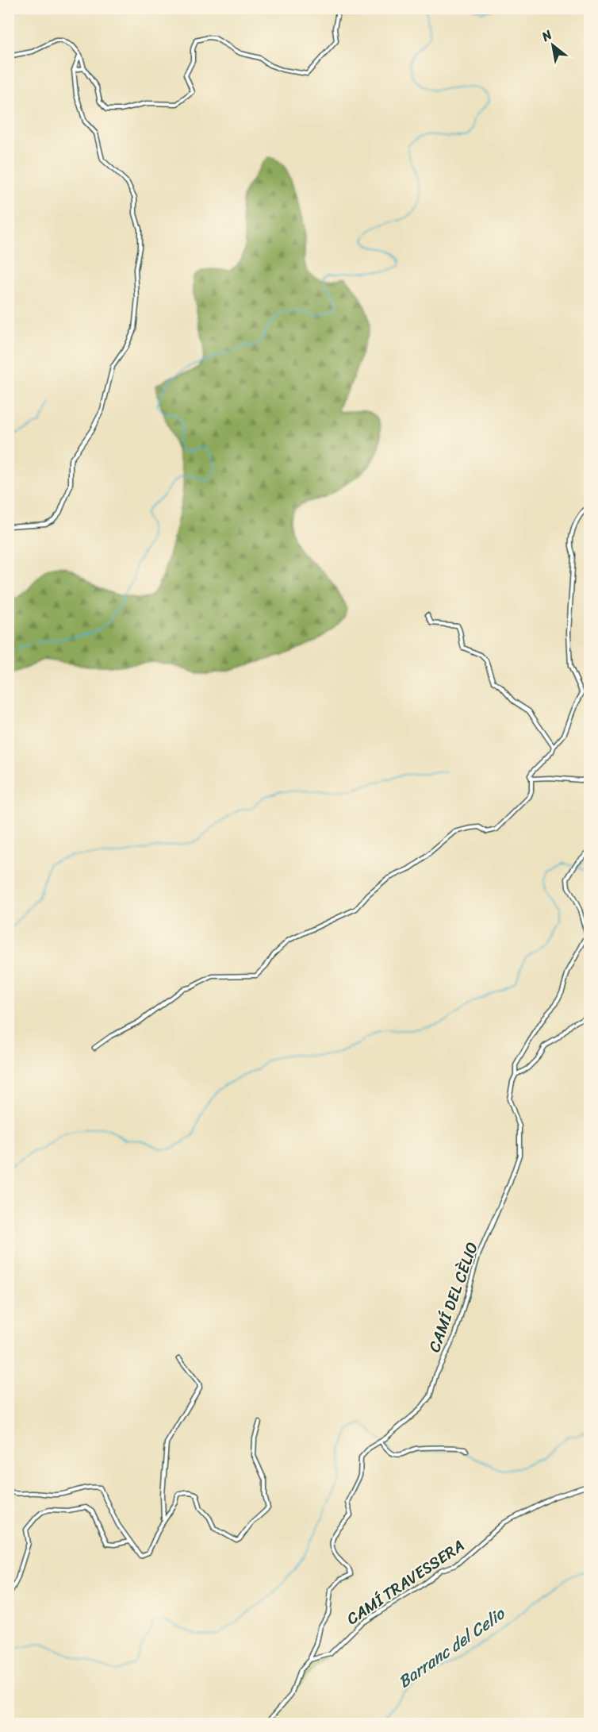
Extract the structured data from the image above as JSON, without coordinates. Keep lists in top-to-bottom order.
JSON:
{
  "streets": {
    "street": ["CAMÍ DEL CÈLIO", "CAMÍ TRAVESSERA"]
  },
  "crossings": [
    ["CAMÍ DEL CÈLIO", "CAMÍ TRAVESSERA"]
  ],
  "water": ["Barranc del Celio"],
  "north": "top left"
}
